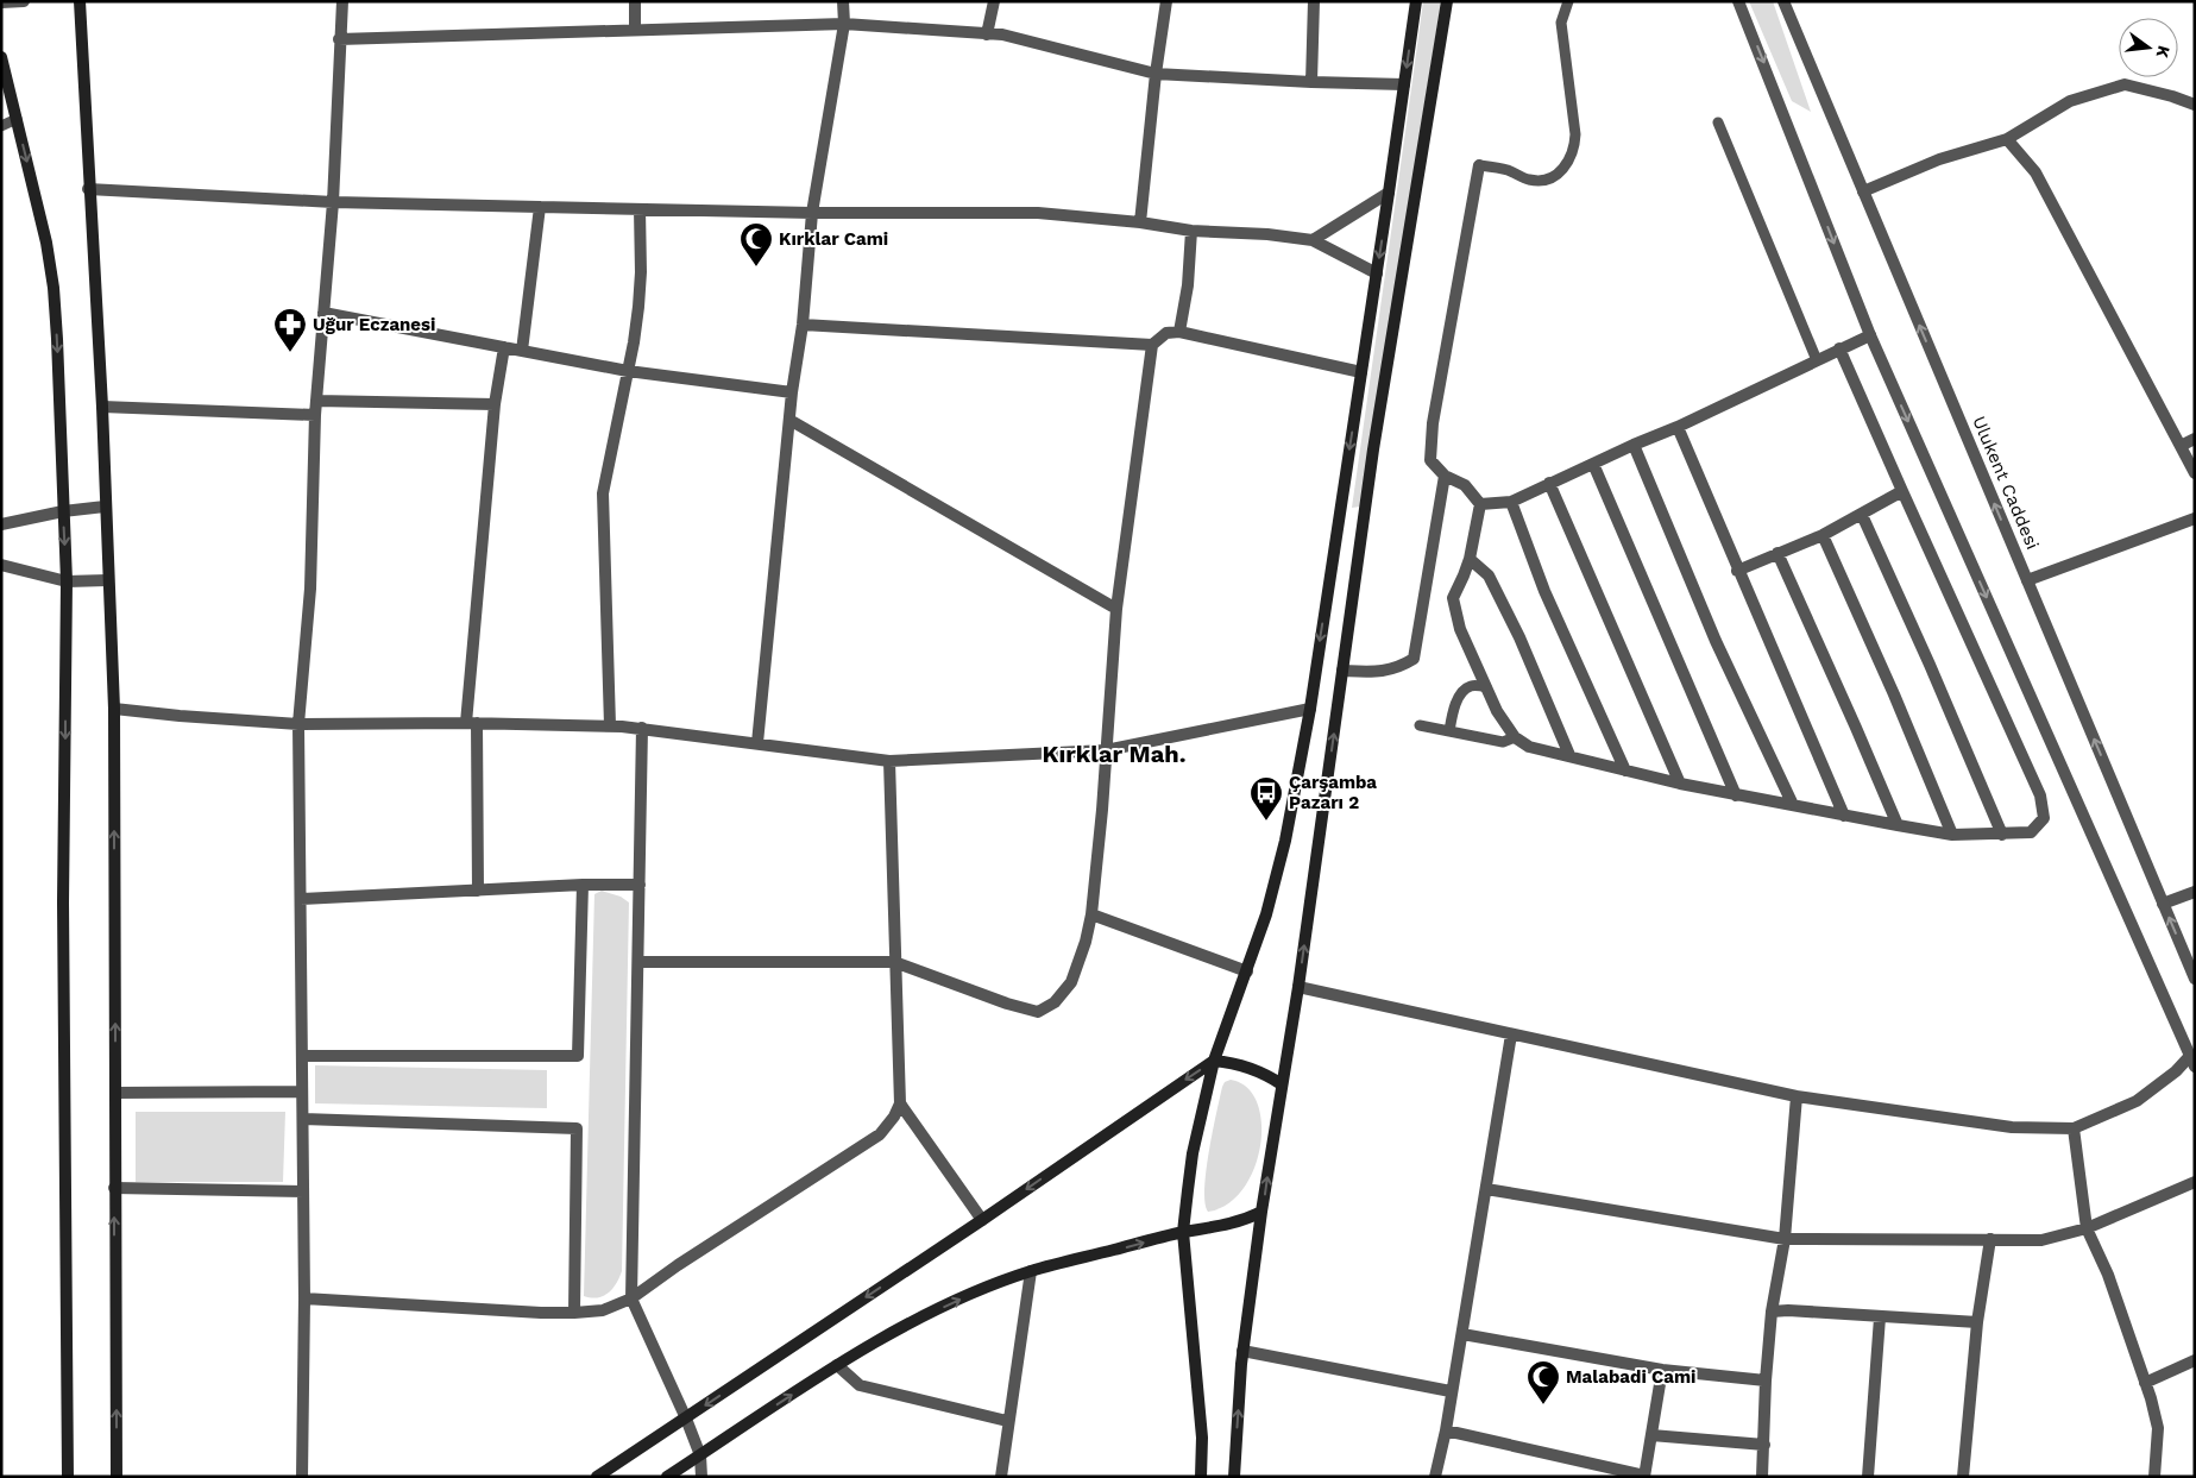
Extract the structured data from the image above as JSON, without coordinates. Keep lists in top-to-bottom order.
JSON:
{
  "streets": {
    "street": ["Ulukent Caddesi"]
  },
  "districts": ["Kırklar Mah."],
  "places": {
    "mosque": ["Kırklar Cami", "Malabadi Cami"],
    "pharmacy": ["Uğur Eczanesi"],
    "bus stop": ["Çarşamba Pazarı 2"]
  },
  "north": "right"
}
